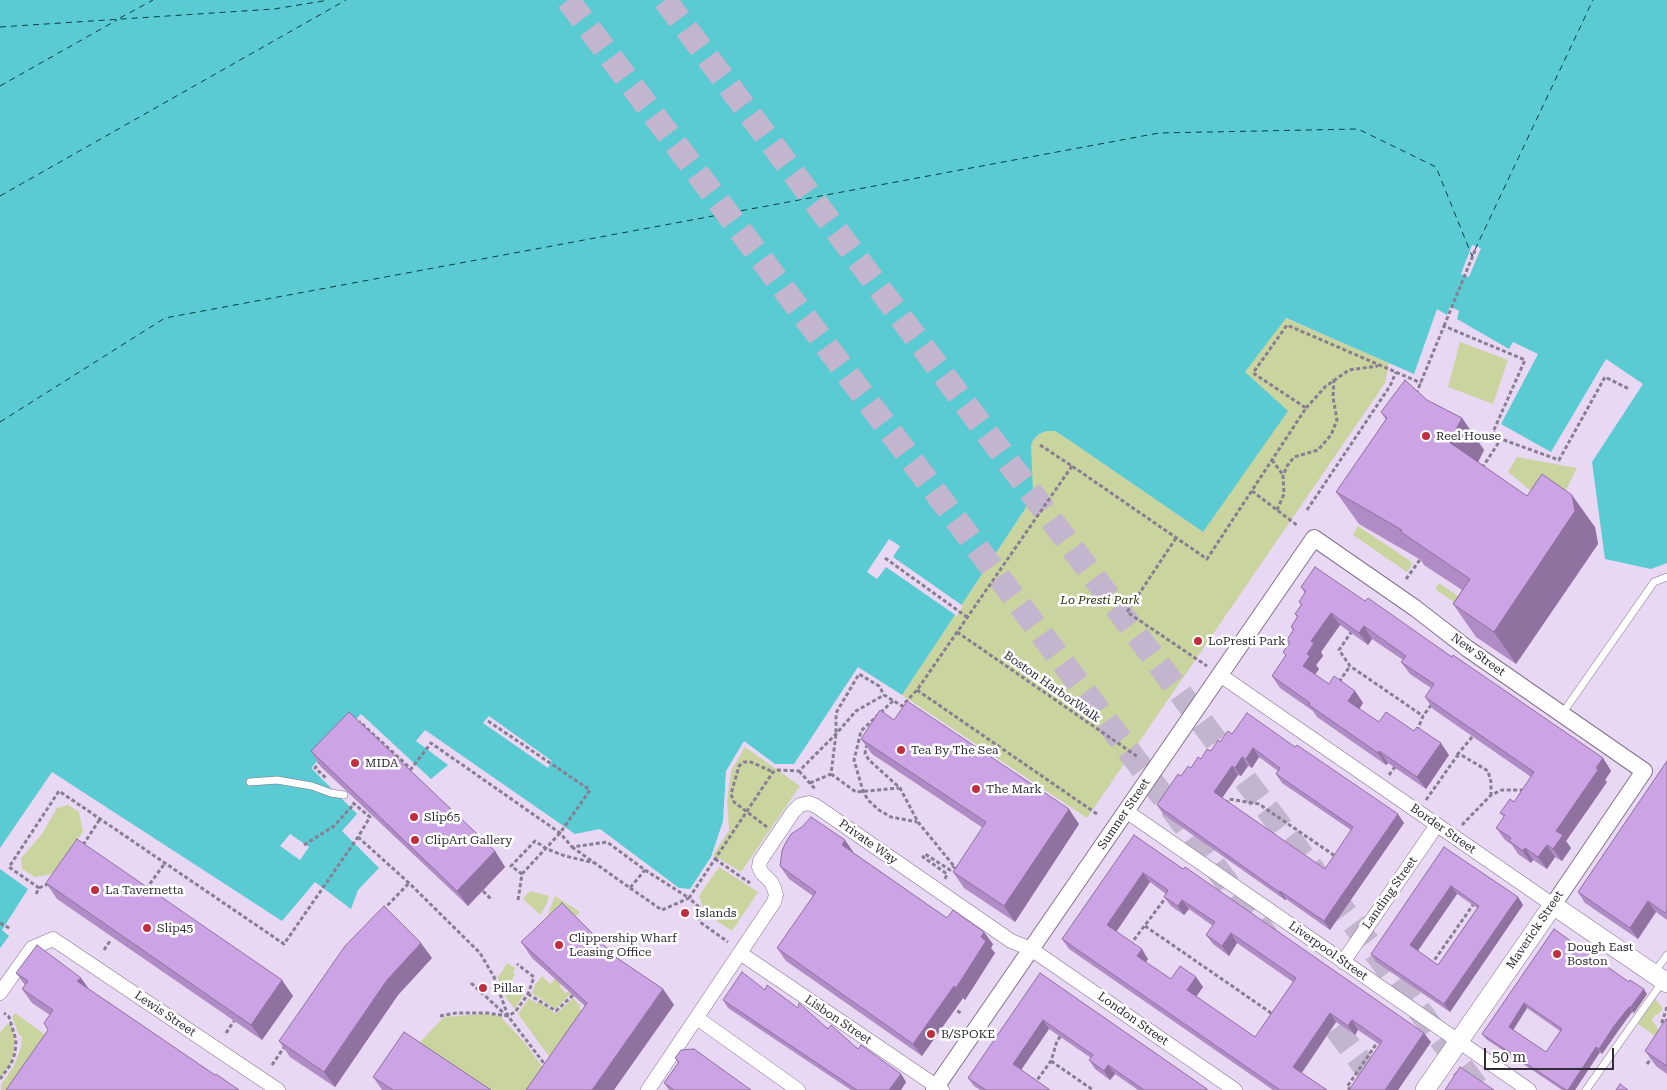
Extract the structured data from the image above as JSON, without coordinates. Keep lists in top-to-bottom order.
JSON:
{
  "streets": {
    "main road": ["Border Street", "Maverick Street"],
    "street": [
      "New Street",
      "Sumner Street",
      "Private Way",
      "Landing Street",
      "Liverpool Street",
      "Lewis Street",
      "London Street",
      "Lisbon Street"
    ],
    "path": ["Boston HarborWalk"]
  },
  "crossings": [
    ["New Street", "Sumner Street"],
    ["New Street", "Maverick Street"],
    ["Sumner Street", "Border Street"],
    ["Sumner Street", "Private Way"],
    ["Sumner Street", "Liverpool Street"],
    ["Sumner Street", "London Street"],
    ["Sumner Street", "Lisbon Street"],
    ["Border Street", "Landing Street"],
    ["Border Street", "Maverick Street"],
    ["Private Way", "London Street"],
    ["Private Way", "Lisbon Street"],
    ["Landing Street", "Liverpool Street"],
    ["Maverick Street", "Liverpool Street"]
  ],
  "parks": ["Lo Presti Park"],
  "places": [
    "Reel House",
    "LoPresti Park",
    "Tea By The Sea",
    "MIDA",
    "The Mark",
    "Slip65",
    "ClipArt Gallery",
    "La Tavernetta",
    "Islands",
    "Slip45",
    "Clippership Wharf Leasing Office",
    "Dough East Boston",
    "Pillar",
    "B/SPOKE"
  ],
  "scale_bar": "50 m"
}
